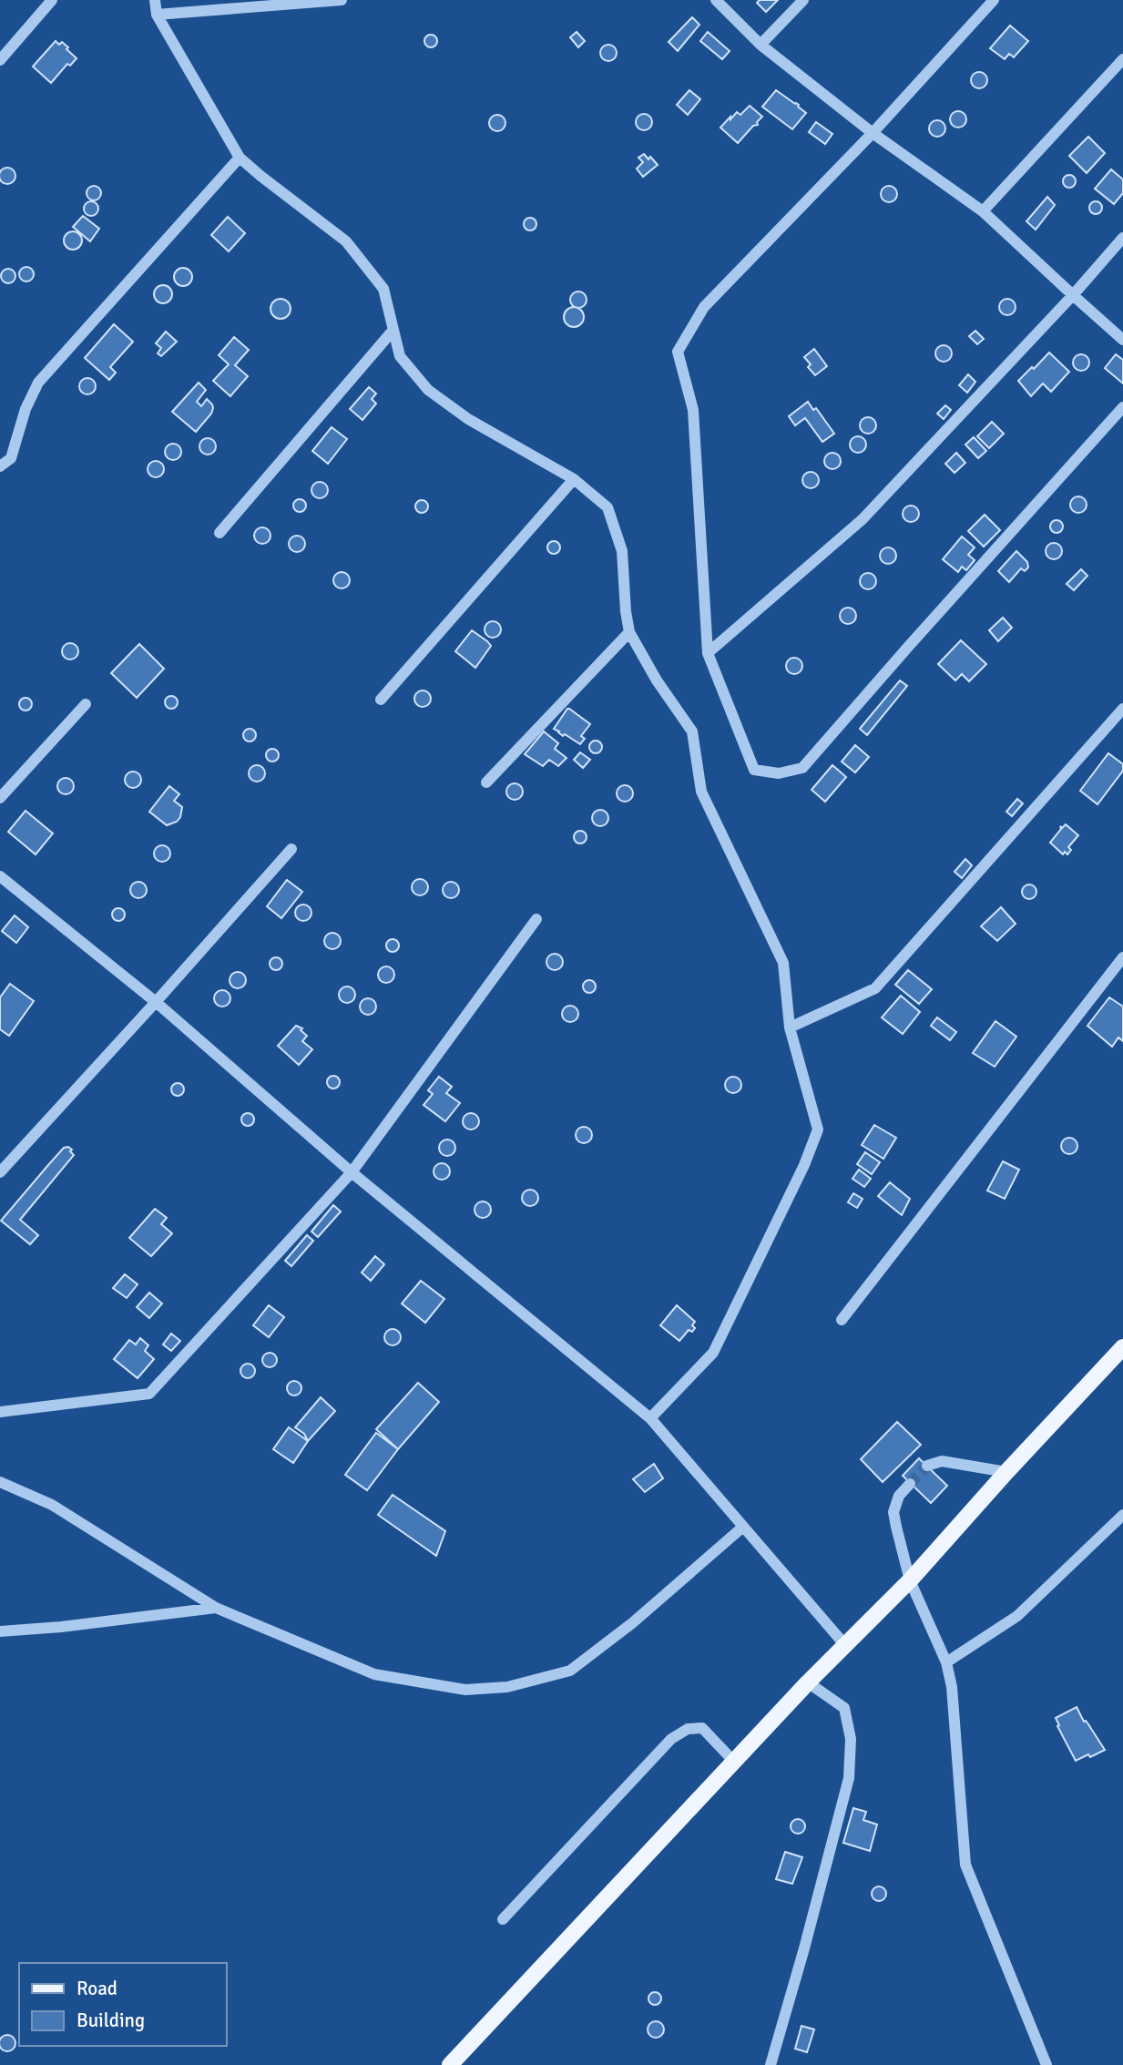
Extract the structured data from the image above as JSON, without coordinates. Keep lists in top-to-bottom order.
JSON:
{
  "legend": ["Road", "Building"]
}
